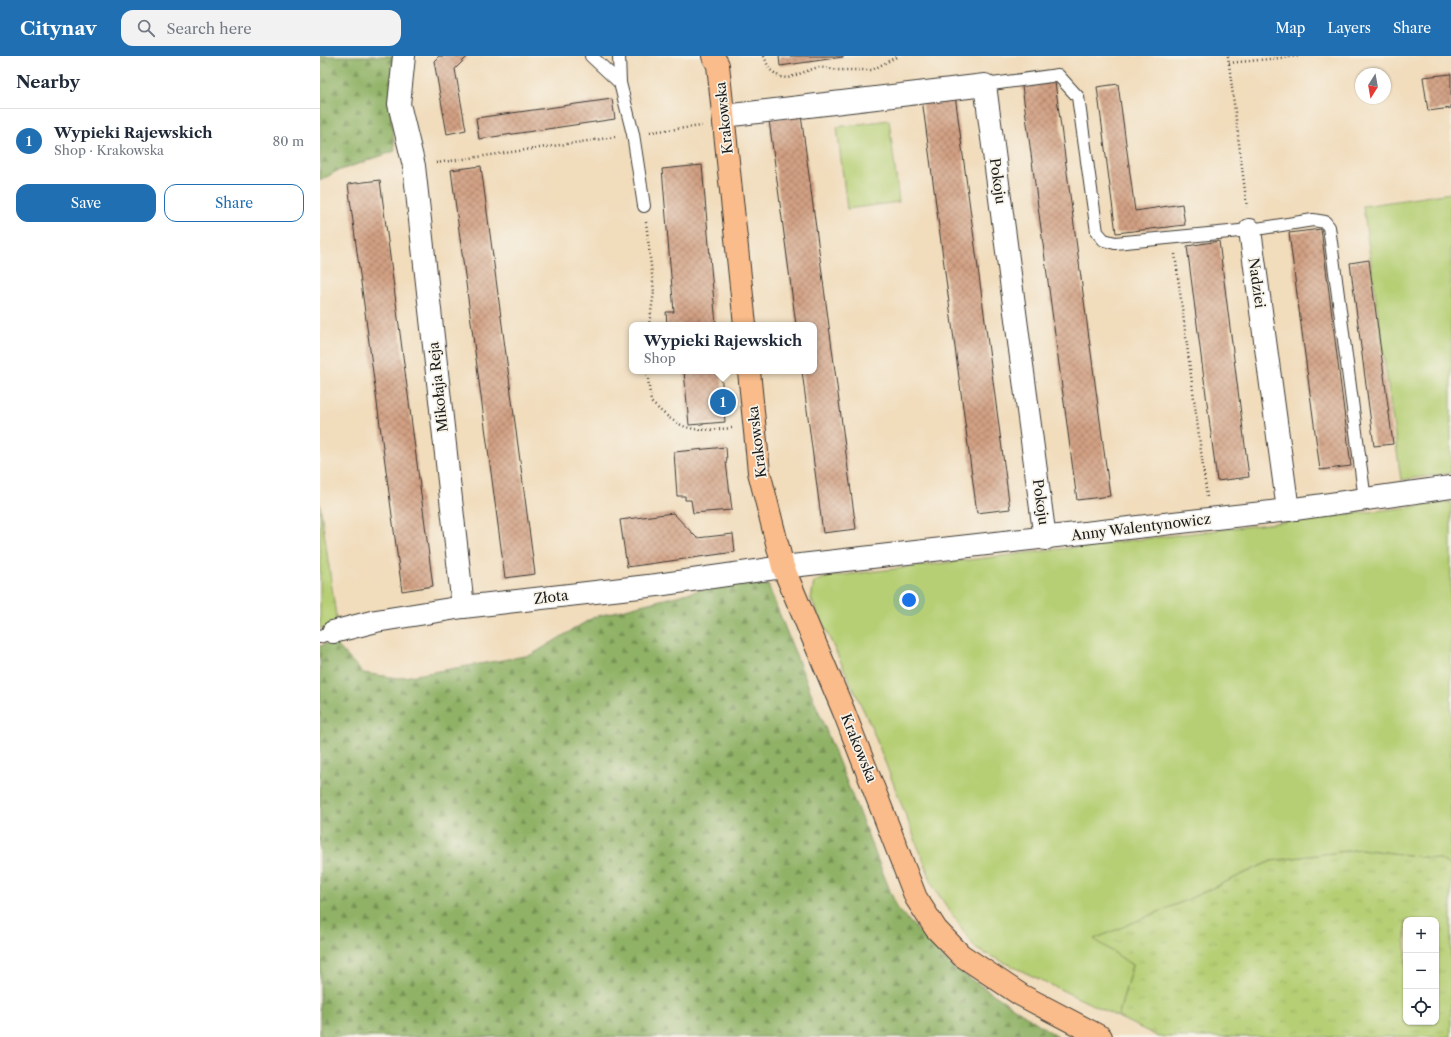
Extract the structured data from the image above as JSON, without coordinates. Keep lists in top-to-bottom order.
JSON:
{
  "streets": {
    "main road": ["Krakowska"],
    "street": [
      "Pokoju",
      "Nadziei",
      "Mikołaja Reja",
      "Anny Walentynowicz",
      "Złota"
    ]
  },
  "crossings": [
    ["Krakowska", "Anny Walentynowicz"],
    ["Krakowska", "Złota"],
    ["Pokoju", "Anny Walentynowicz"],
    ["Nadziei", "Anny Walentynowicz"],
    ["Mikołaja Reja", "Złota"],
    ["Anny Walentynowicz", "Złota"]
  ],
  "north": "bottom",
  "page": {
    "header": "Citynav",
    "search": "Search here",
    "nav": ["Map", "Layers", "Share"],
    "heading": "Nearby",
    "list": [
      {
        "mark": "1",
        "name": "Wypieki Rajewskich",
        "note": "Shop · Krakowska",
        "value": "80 m"
      }
    ],
    "buttons": ["Save", "Share"],
    "popup": ["Wypieki Rajewskich", "Shop"],
    "pins": "1",
    "map_buttons": ["+", "−"]
  }
}
